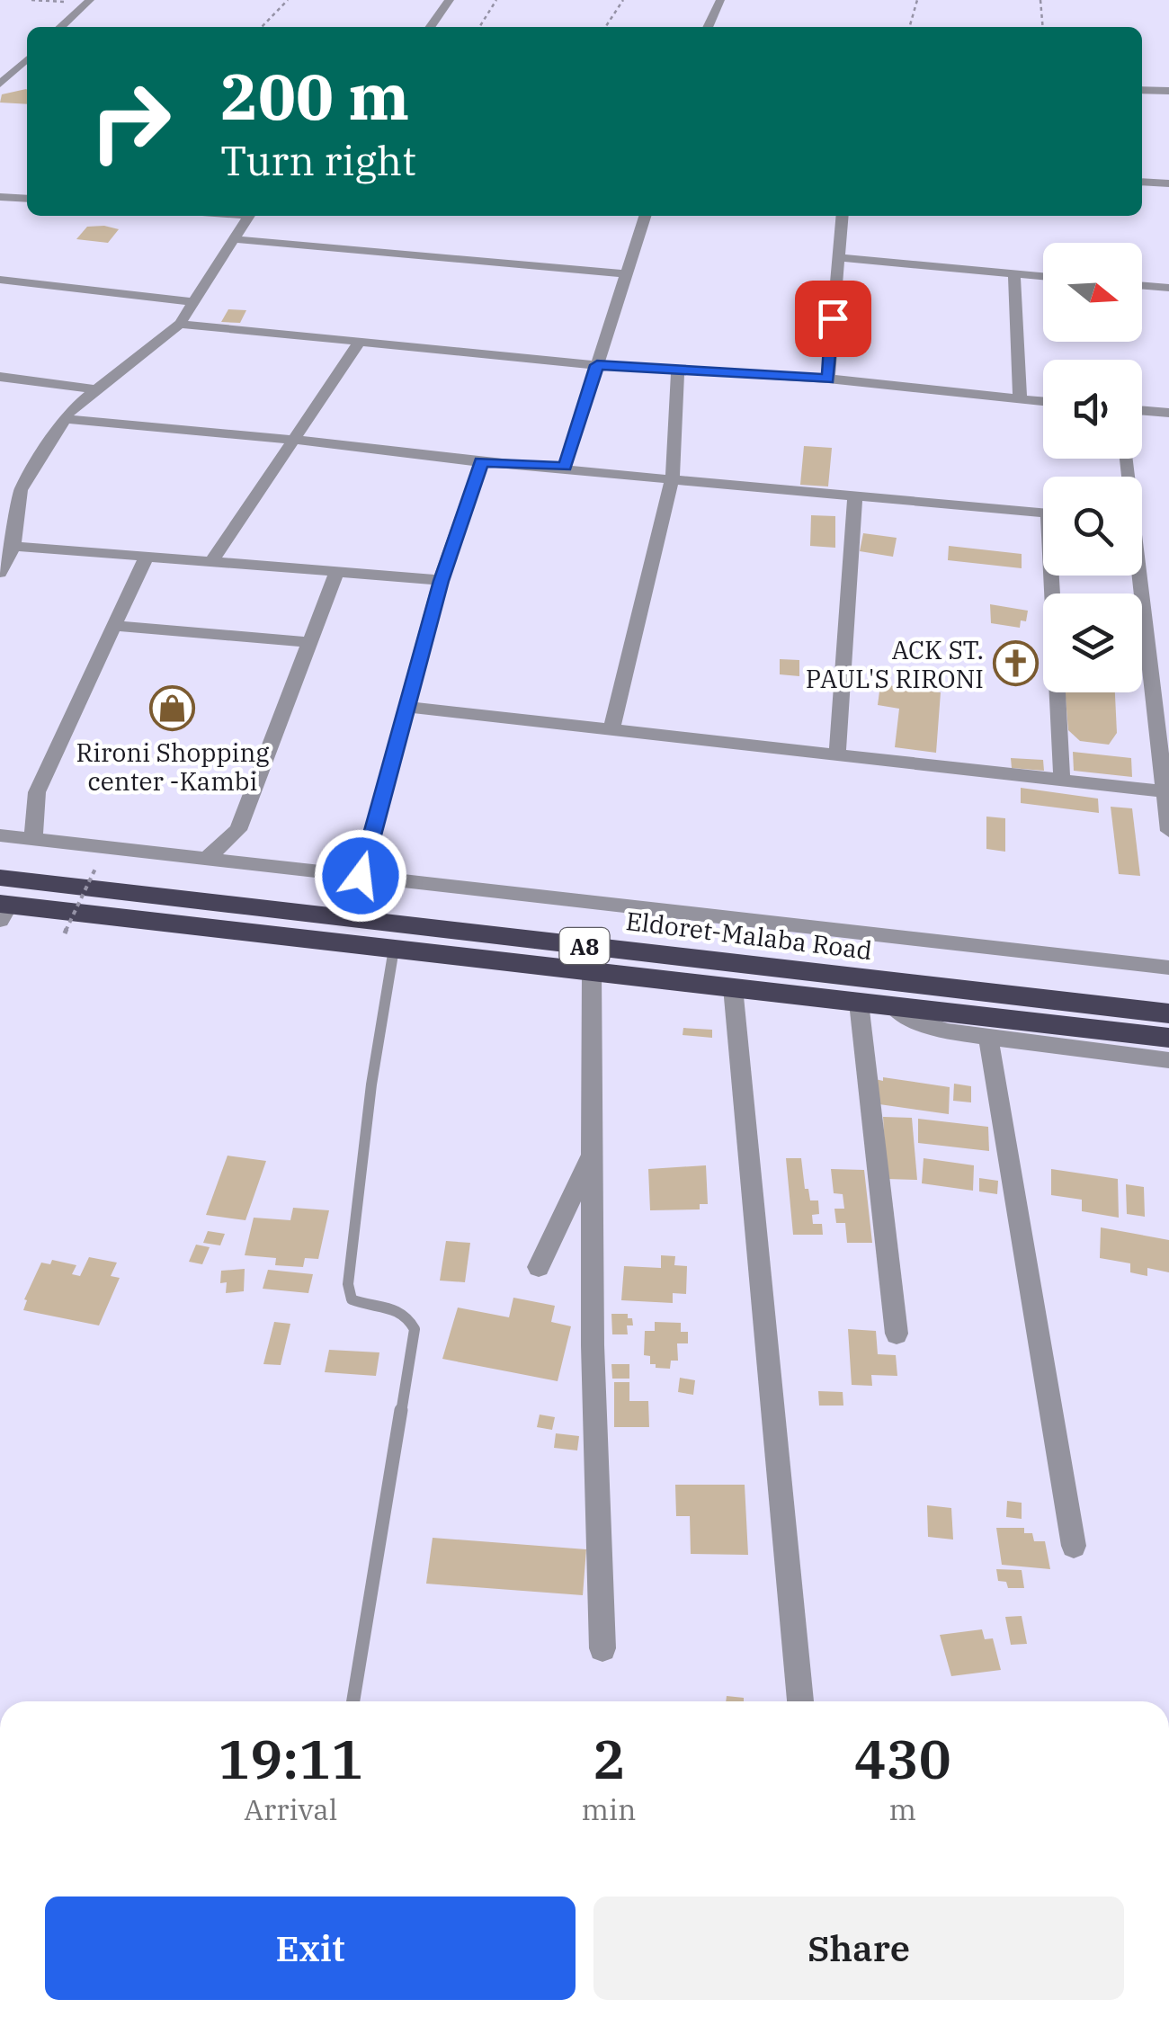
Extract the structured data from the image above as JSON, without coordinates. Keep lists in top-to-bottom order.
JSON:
{
  "streets": {
    "highway": ["Eldoret-Malaba Road", "A8"]
  },
  "places": {
    "church": ["ACK ST. PAUL'S RIRONI"],
    "shop": ["Rironi Shopping center -Kambi"]
  },
  "north": "right",
  "page": {
    "turn": ["200 m", "Turn right"],
    "eta": [
      "19:11",
      "Arrival",
      "2",
      "min",
      "430",
      "m"
    ],
    "buttons": ["Exit", "Share"]
  }
}
